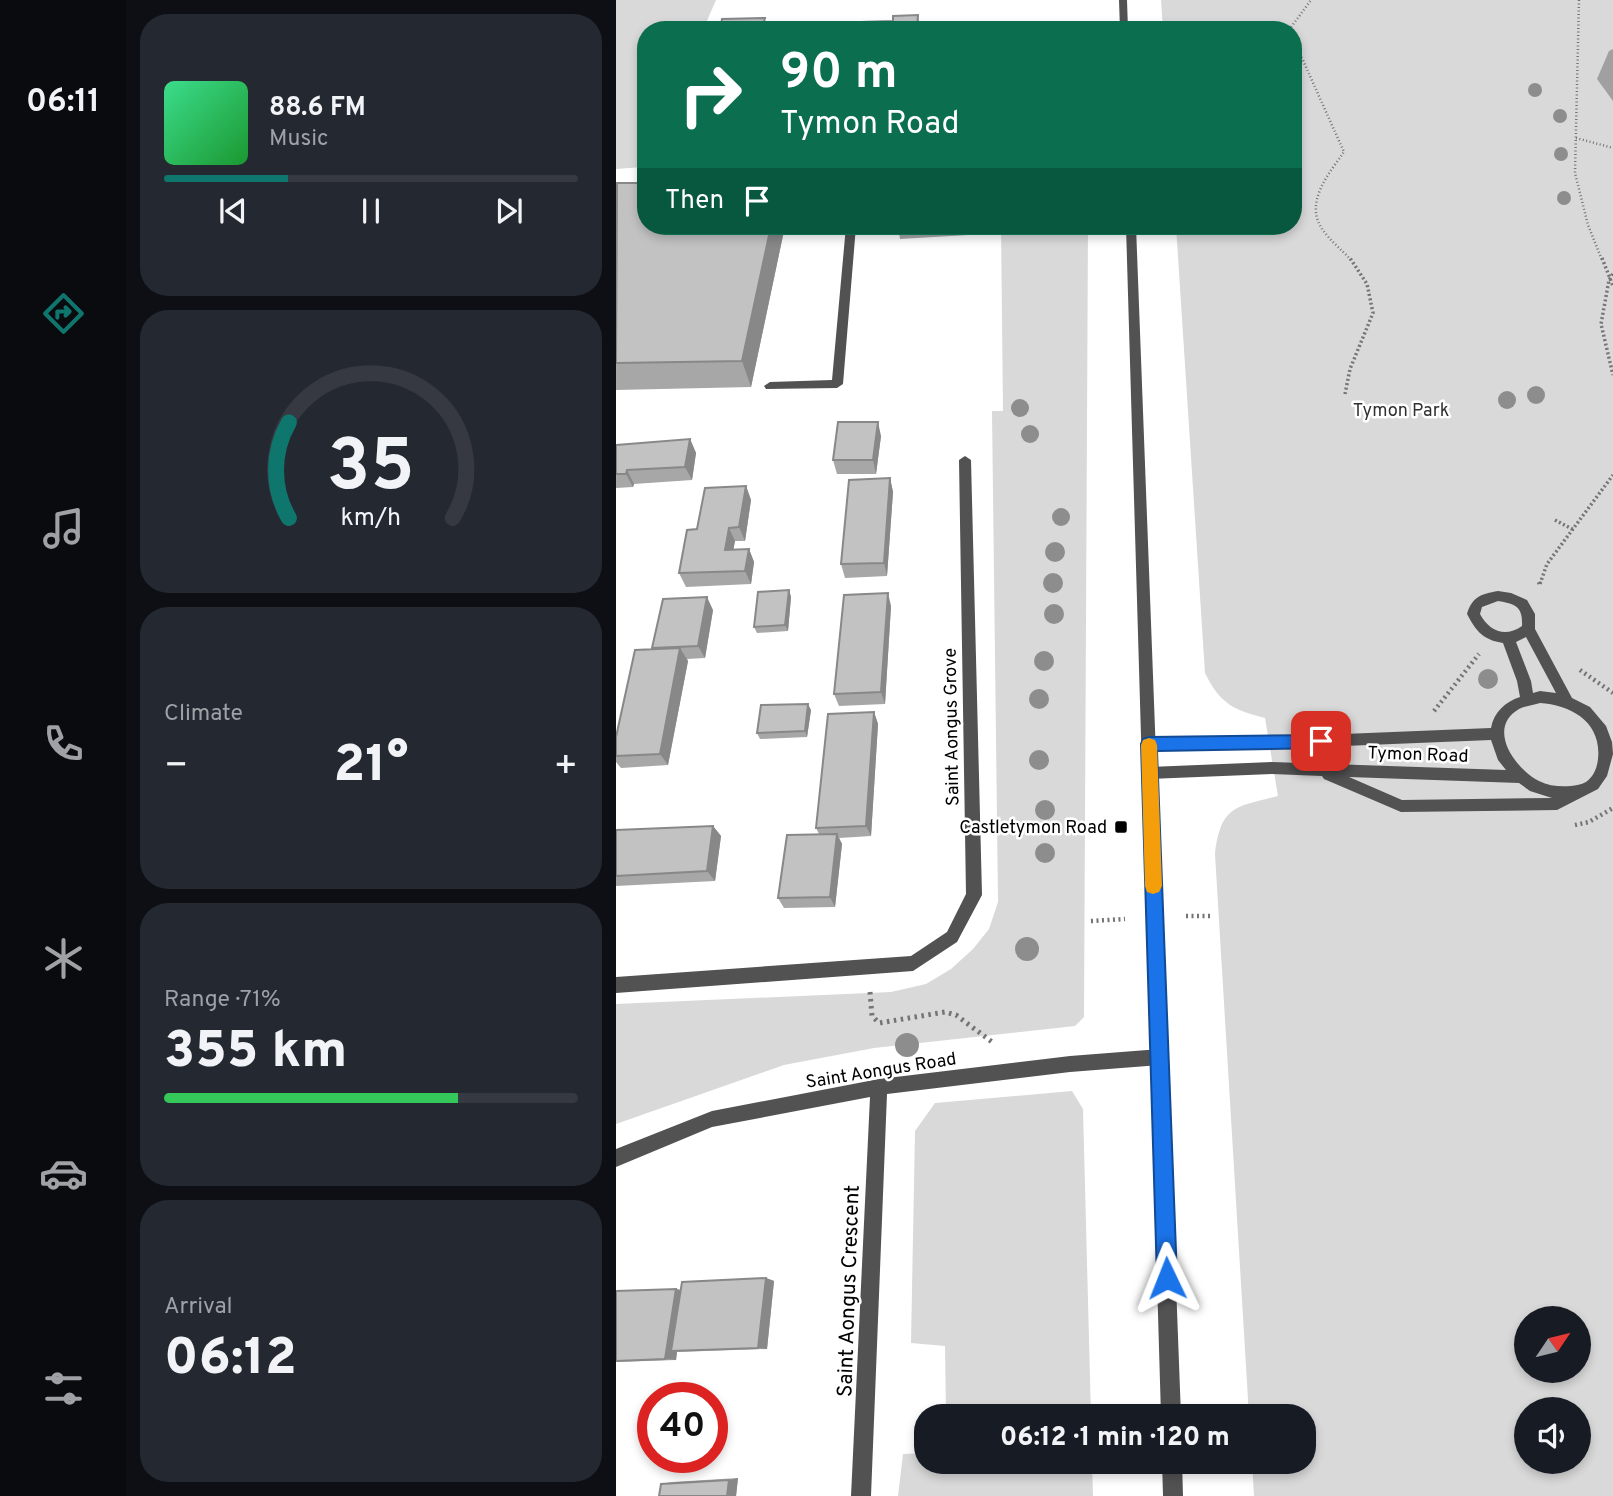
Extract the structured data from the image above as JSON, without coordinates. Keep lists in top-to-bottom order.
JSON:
{
  "streets": {
    "street": [
      "Saint Aongus Grove",
      "Tymon Road",
      "Saint Aongus Road",
      "Saint Aongus Crescent"
    ]
  },
  "crossings": [
    ["Saint Aongus Road", "Saint Aongus Crescent"]
  ],
  "parks": ["Tymon Park"],
  "places": {
    "transit": ["Castletymon Road"]
  },
  "north": "top right",
  "page": {
    "tabs": "06:11",
    "turn": ["90 m", "Tymon Road"],
    "song": ["88.6 FM", "Music"],
    "then": "Then",
    "tile": [
      "Climate",
      ["Range · 71%", "355 km"],
      ["Arrival", "06:12"]
    ],
    "heat": ["−", "21°", "+"],
    "limit": "40",
    "trip": "06:12 · 1 min · 120 m",
    "gauge": ["35", "km/h"]
  }
}
